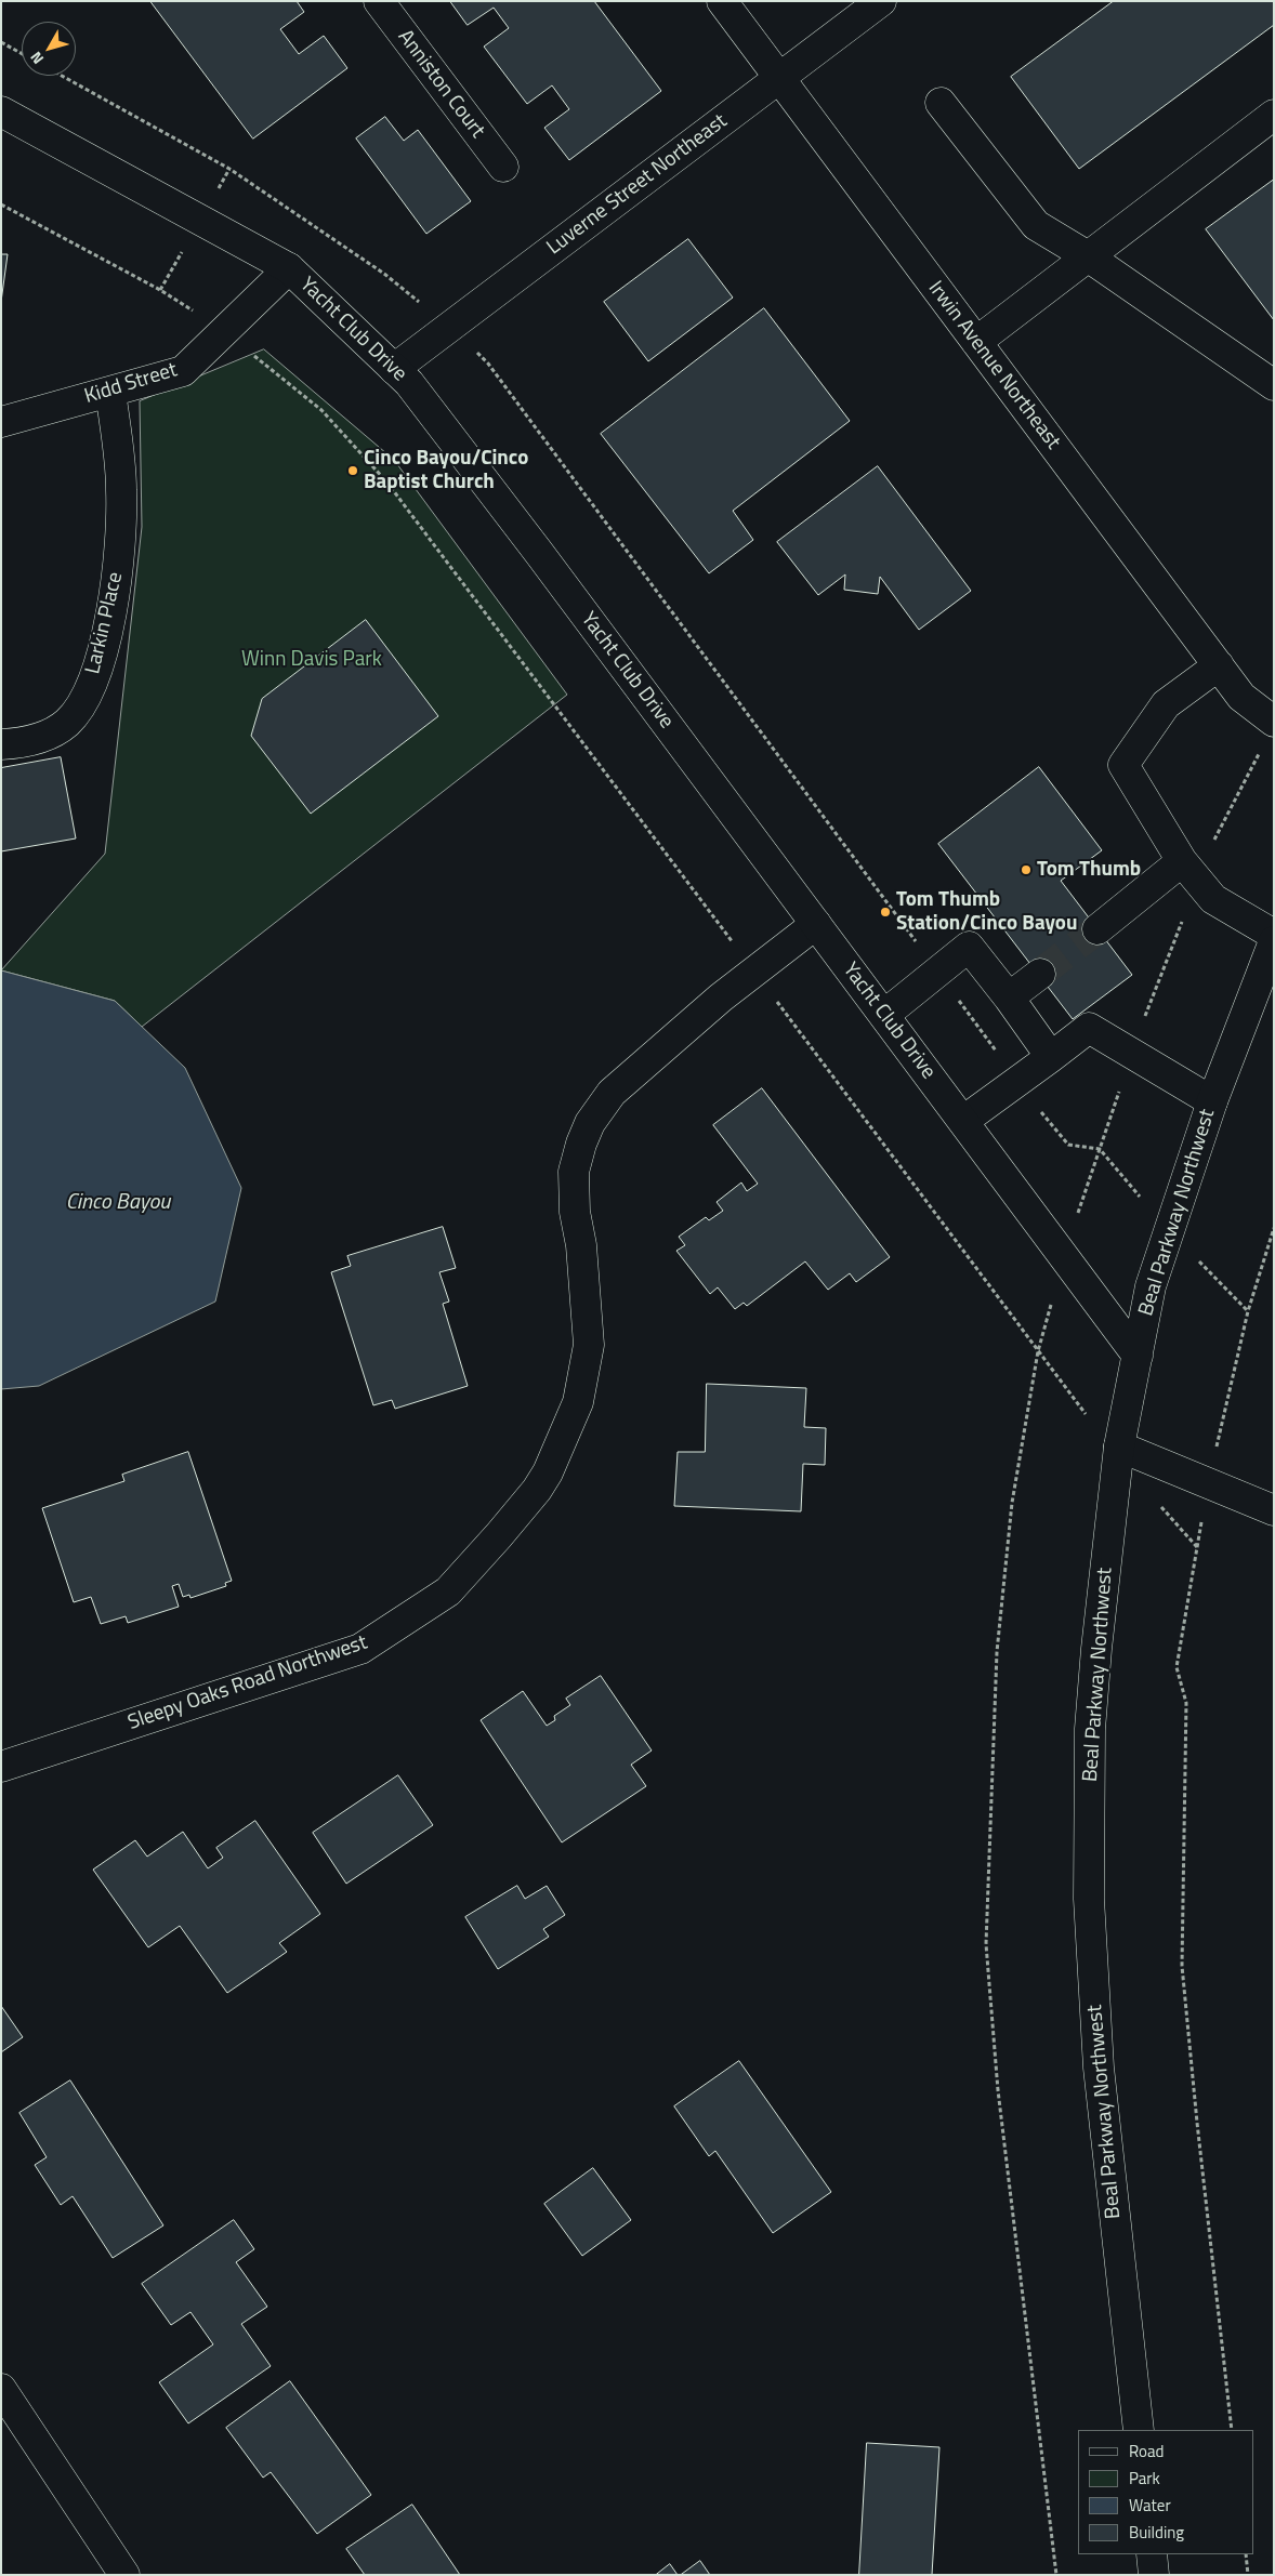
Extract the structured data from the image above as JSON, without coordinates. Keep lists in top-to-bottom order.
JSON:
{
  "streets": {
    "street": [
      "Anniston Court",
      "Luverne Street Northeast",
      "Yacht Club Drive",
      "Irwin Avenue Northeast",
      "Kidd Street",
      "Larkin Place",
      "Beal Parkway Northwest",
      "Sleepy Oaks Road Northwest"
    ]
  },
  "crossings": [
    ["Luverne Street Northeast", "Yacht Club Drive"],
    ["Luverne Street Northeast", "Irwin Avenue Northeast"],
    ["Yacht Club Drive", "Kidd Street"],
    ["Yacht Club Drive", "Beal Parkway Northwest"],
    ["Yacht Club Drive", "Sleepy Oaks Road Northwest"],
    ["Kidd Street", "Larkin Place"]
  ],
  "water": ["Cinco Bayou"],
  "parks": ["Winn Davis Park"],
  "places": ["Cinco Bayou/Cinco Baptist Church", "Tom Thumb", "Tom Thumb Station/Cinco Bayou"],
  "legend": [
    "Road",
    "Park",
    "Water",
    "Building"
  ],
  "north": "bottom left"
}
